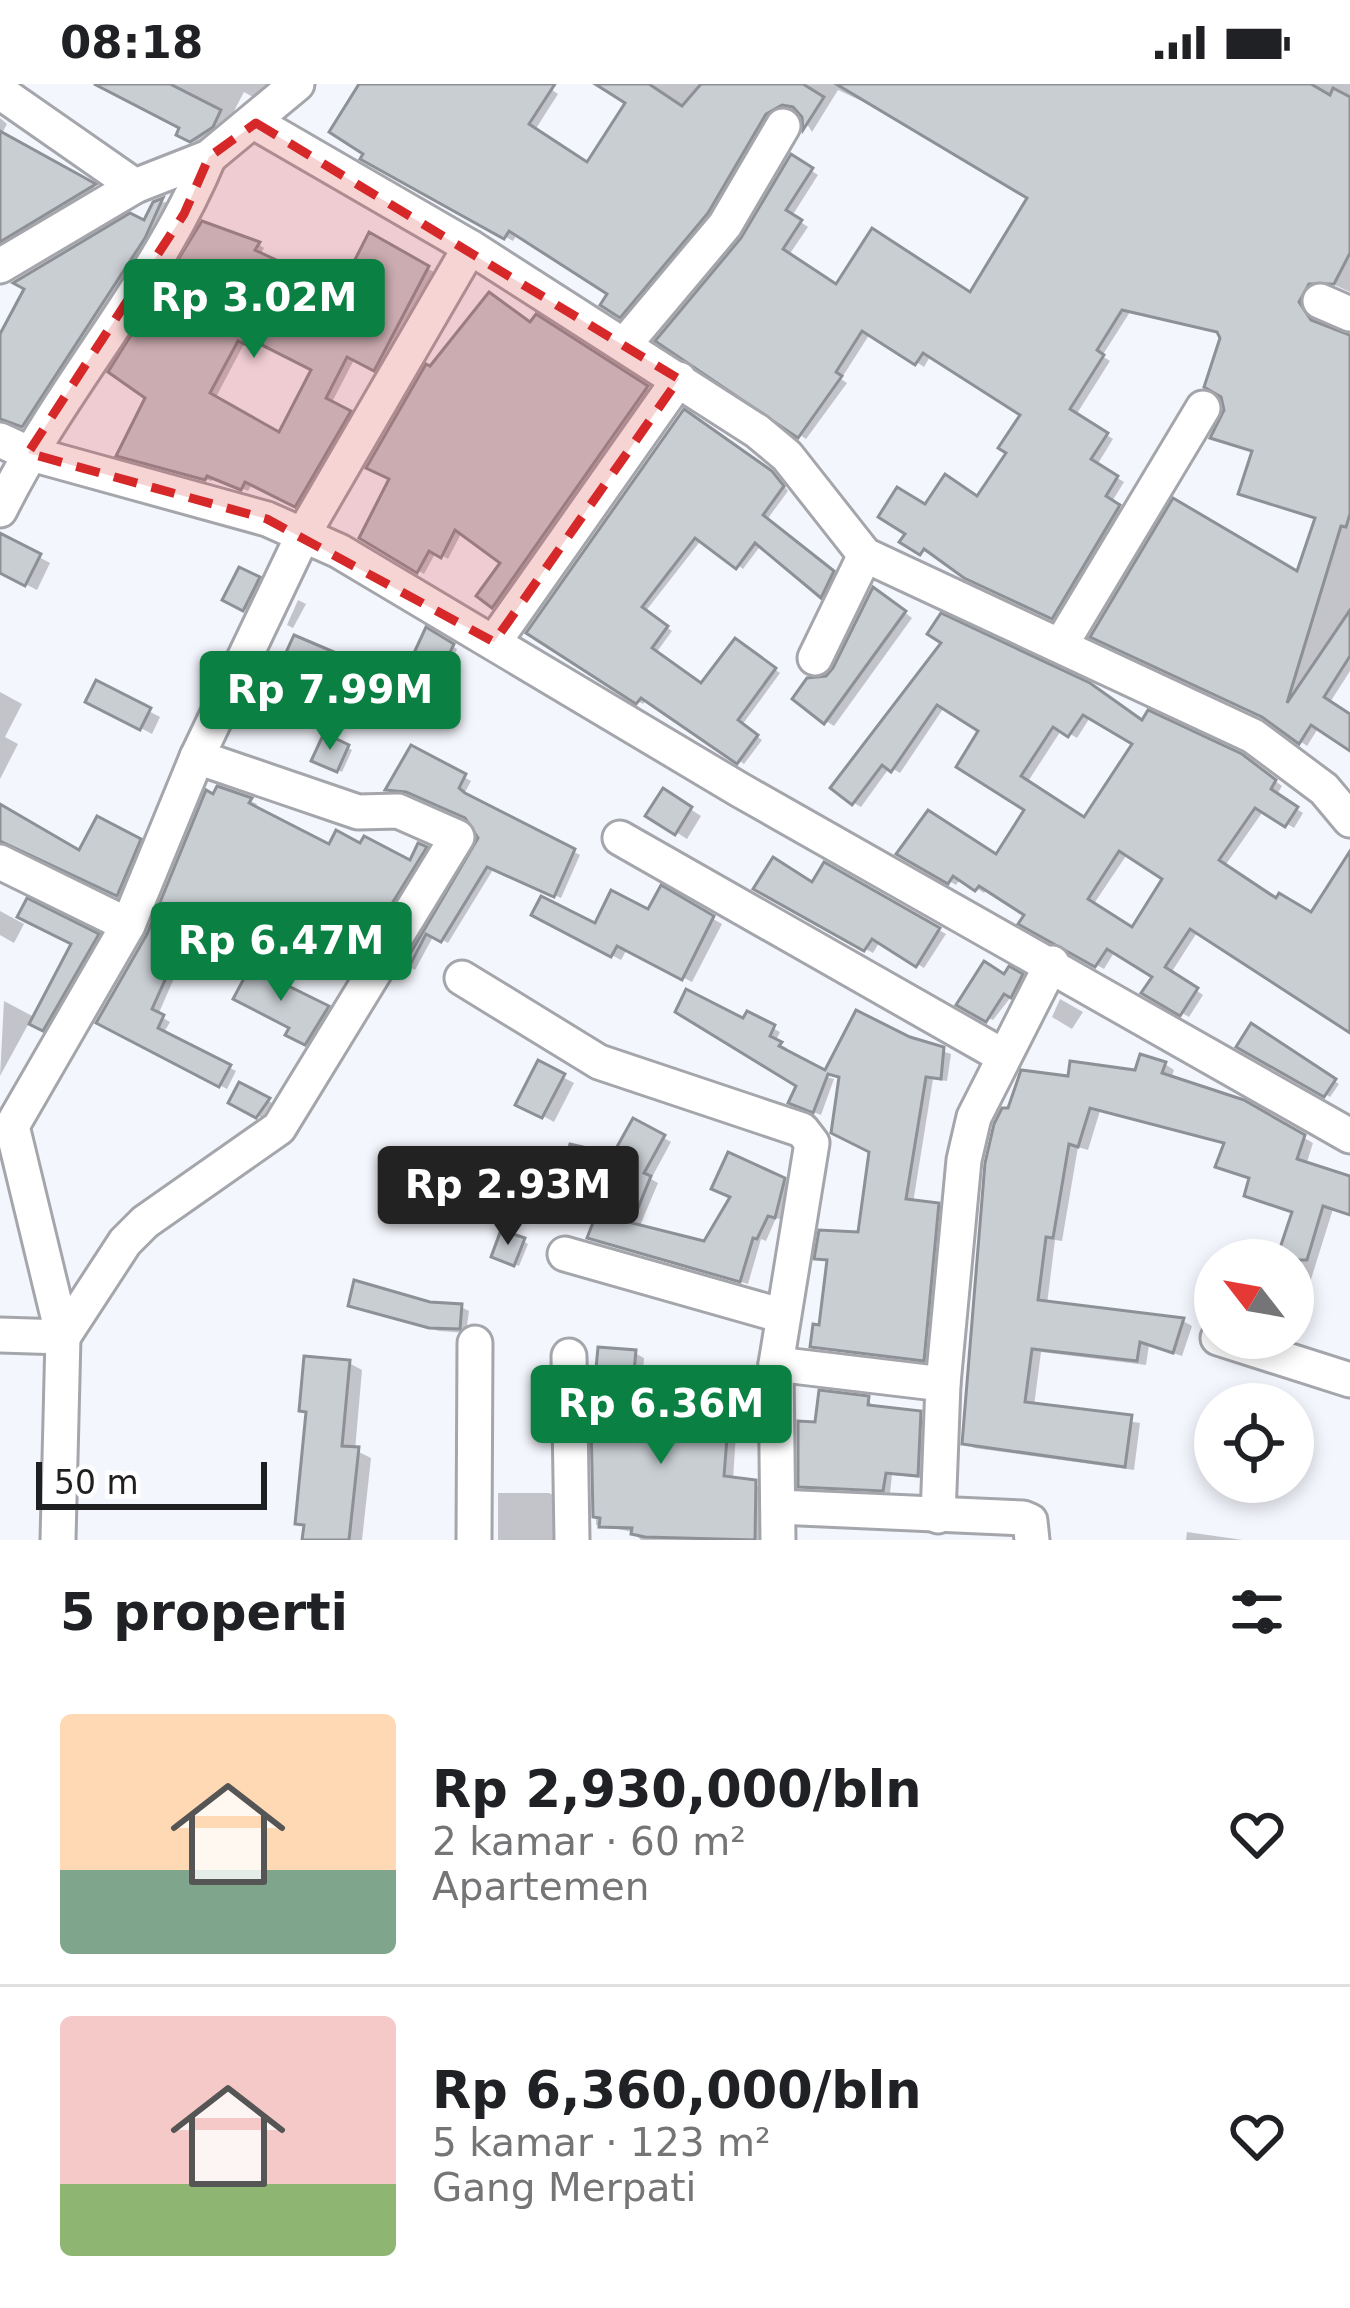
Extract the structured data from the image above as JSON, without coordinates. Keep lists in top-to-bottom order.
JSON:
{
  "scale_bar": "50 m",
  "north": "top left",
  "page": {
    "status": "08:18",
    "price": [
      "Rp 3.02M",
      "Rp 7.99M",
      "Rp 6.47M",
      "Rp 2.93M",
      "Rp 6.36M"
    ],
    "scale": "50 m",
    "heading": "5 properti",
    "list": [
      {
        "name": "Rp 2,930,000/bln",
        "note": "2 kamar · 60 m² · Apartemen"
      },
      {
        "name": "Rp 6,360,000/bln",
        "note": "5 kamar · 123 m² · Gang Merpati"
      }
    ]
  }
}
